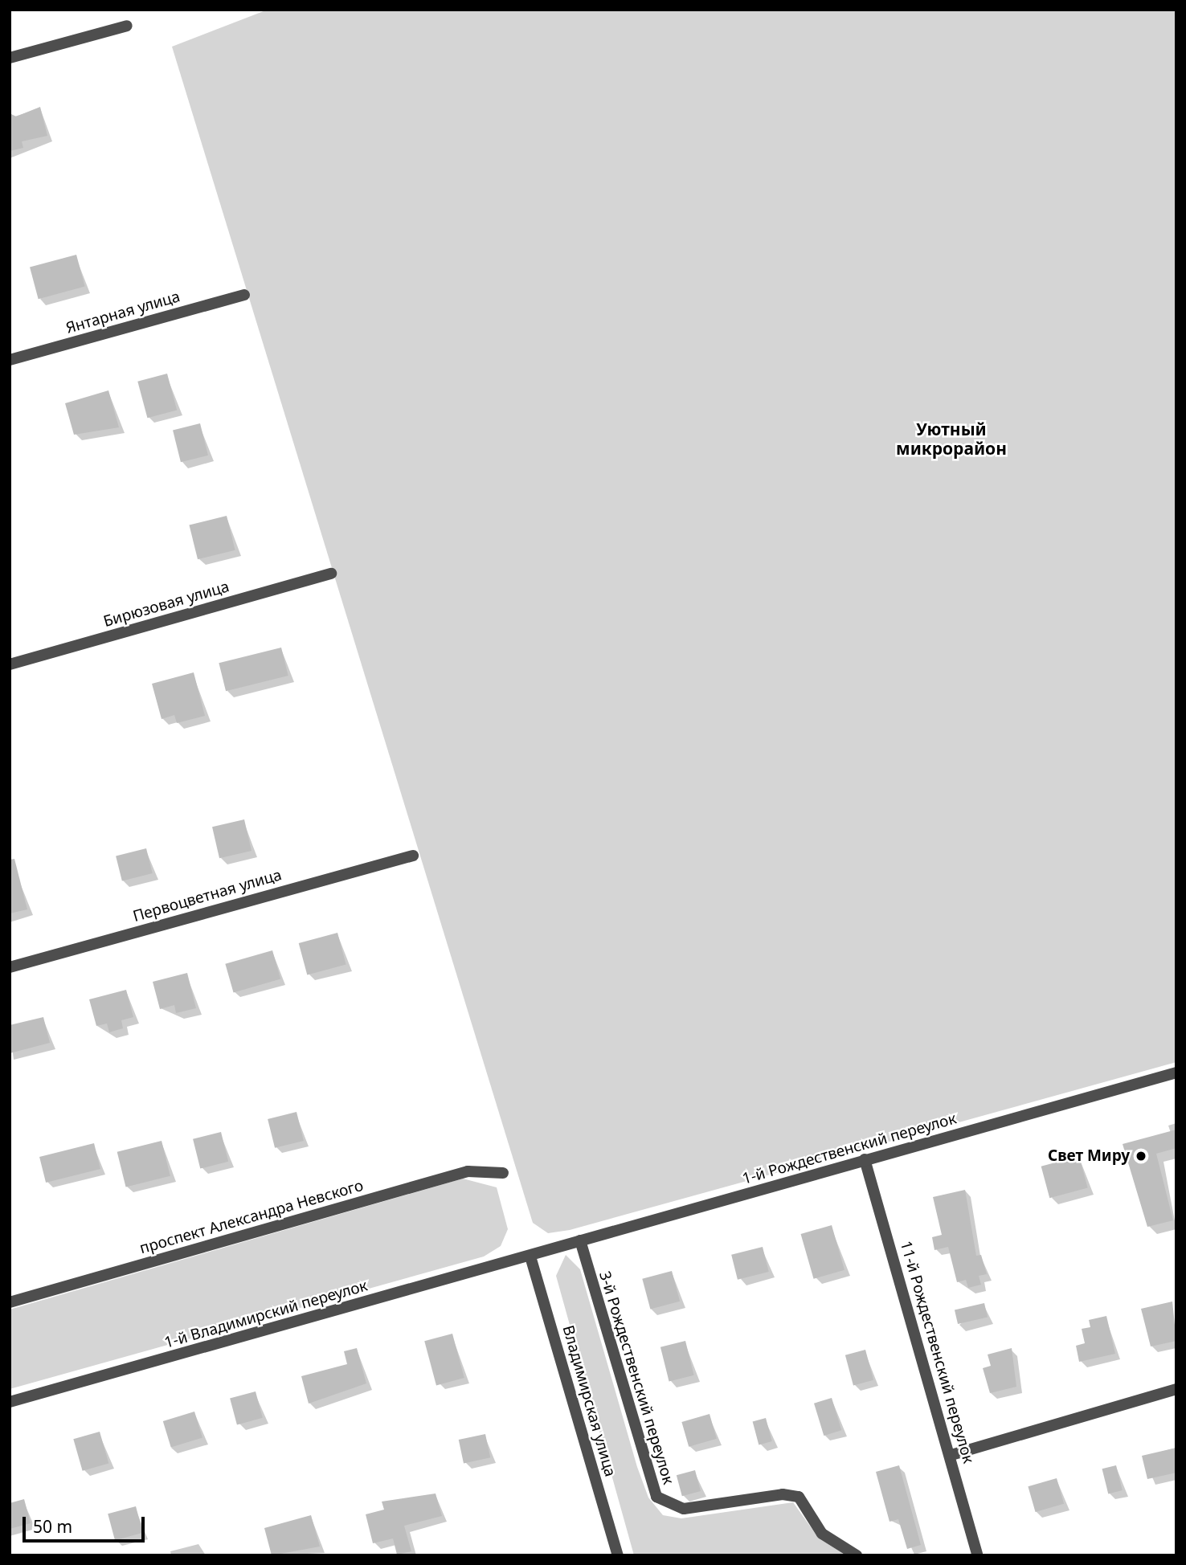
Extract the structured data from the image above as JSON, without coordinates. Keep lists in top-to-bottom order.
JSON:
{
  "streets": {
    "street": [
      "Янтарная улица",
      "Бирюзовая улица",
      "Первоцветная улица",
      "1-й Рождественский переулок",
      "проспект Александра Невского",
      "1-й Владимирский переулок",
      "11-й Рождественский переулок",
      "3-й Рождественский переулок",
      "Владимирская улица"
    ]
  },
  "crossings": [
    ["1-й Рождественский переулок", "1-й Владимирский переулок"],
    ["1-й Рождественский переулок", "11-й Рождественский переулок"],
    ["1-й Рождественский переулок", "3-й Рождественский переулок"],
    ["1-й Рождественский переулок", "Владимирская улица"],
    ["1-й Владимирский переулок", "Владимирская улица"]
  ],
  "districts": ["Уютный микрорайон"],
  "places": ["Свет Миру"],
  "scale_bar": "50 m"
}
